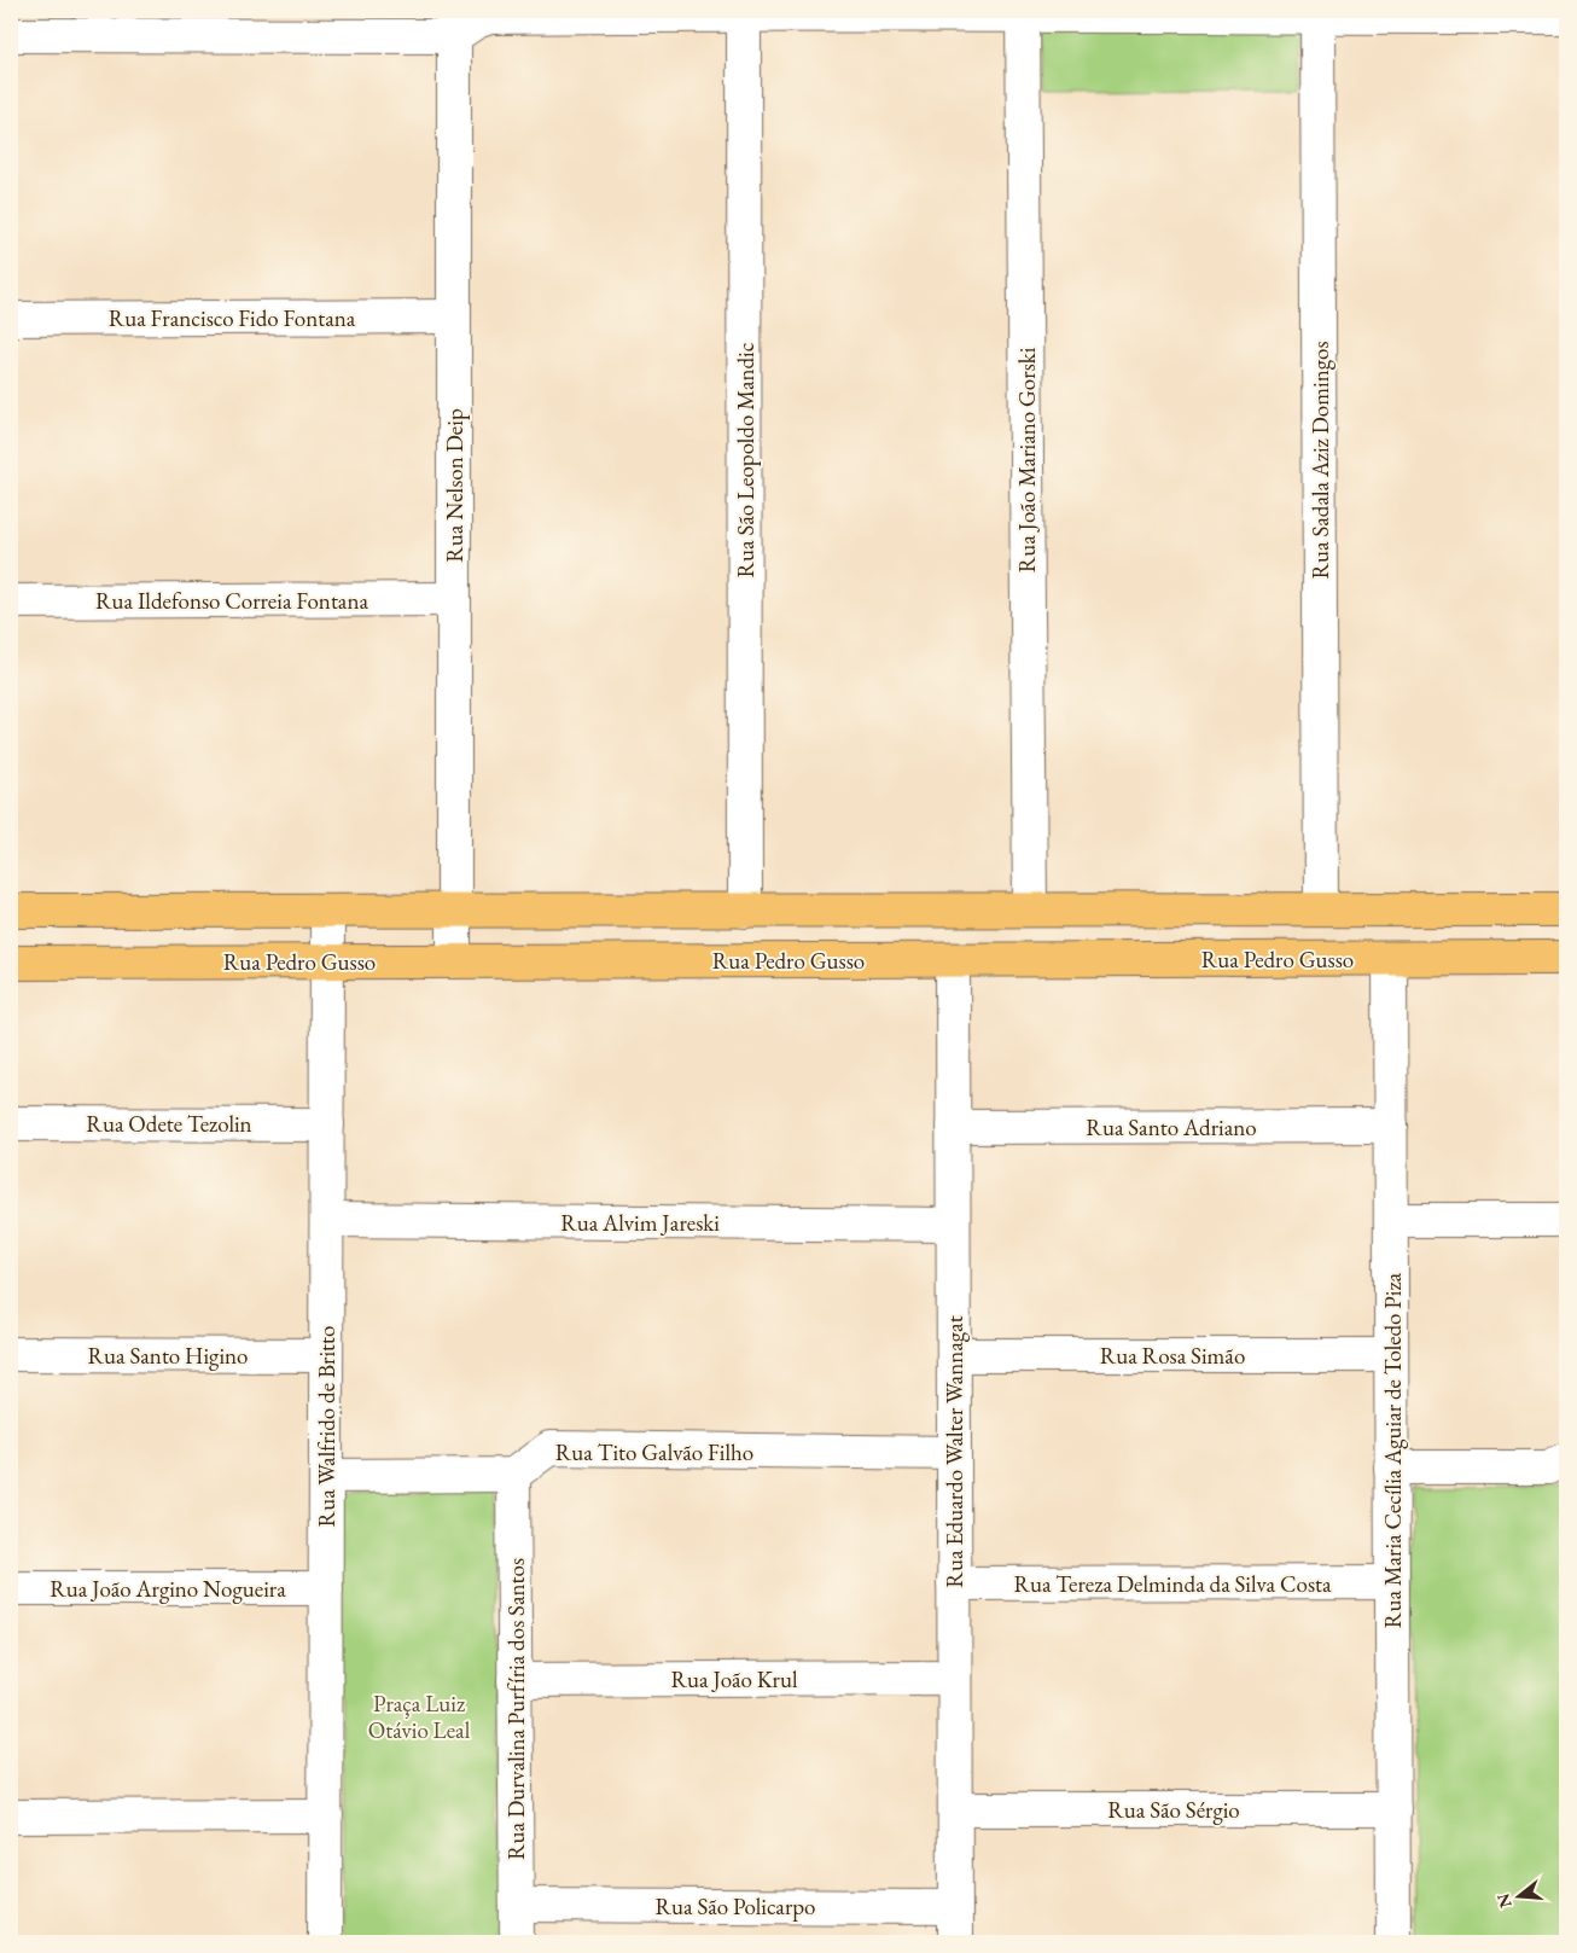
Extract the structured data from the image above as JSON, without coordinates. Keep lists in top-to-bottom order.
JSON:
{
  "streets": {
    "main road": ["Rua Pedro Gusso"],
    "street": [
      "Rua Francisco Fido Fontana",
      "Rua São Leopoldo Mandic",
      "Rua João Mariano Gorski",
      "Rua Sadala Aziz Domingos",
      "Rua Nelson Deip",
      "Rua Ildefonso Correia Fontana",
      "Rua Odete Tezolin",
      "Rua Santo Adriano",
      "Rua Alvim Jareski",
      "Rua Santo Higino",
      "Rua Rosa Simão",
      "Rua Walfrido de Britto",
      "Rua Maria Cecília Aguiar de Toledo Piza",
      "Rua Tito Galvão Filho",
      "Rua Eduardo Walter Wannagat",
      "Rua Tereza Delminda da Silva Costa",
      "Rua João Argino Nogueira",
      "Rua João Krul",
      "Rua Durvalina Purfíria dos Santos",
      "Rua São Sérgio",
      "Rua São Policarpo"
    ]
  },
  "crossings": [
    ["Rua Francisco Fido Fontana", "Rua Nelson Deip"],
    ["Rua Nelson Deip", "Rua Ildefonso Correia Fontana"],
    ["Rua Nelson Deip", "Rua Pedro Gusso"],
    ["Rua Pedro Gusso", "Rua Walfrido de Britto"],
    ["Rua Pedro Gusso", "Rua Maria Cecília Aguiar de Toledo Piza"],
    ["Rua Pedro Gusso", "Rua Eduardo Walter Wannagat"],
    ["Rua Odete Tezolin", "Rua Walfrido de Britto"],
    ["Rua Santo Adriano", "Rua Maria Cecília Aguiar de Toledo Piza"],
    ["Rua Santo Adriano", "Rua Eduardo Walter Wannagat"],
    ["Rua Alvim Jareski", "Rua Walfrido de Britto"],
    ["Rua Alvim Jareski", "Rua Eduardo Walter Wannagat"],
    ["Rua Santo Higino", "Rua Walfrido de Britto"],
    ["Rua Rosa Simão", "Rua Maria Cecília Aguiar de Toledo Piza"],
    ["Rua Rosa Simão", "Rua Eduardo Walter Wannagat"],
    ["Rua Walfrido de Britto", "Rua João Argino Nogueira"],
    ["Rua Maria Cecília Aguiar de Toledo Piza", "Rua Tereza Delminda da Silva Costa"],
    ["Rua Maria Cecília Aguiar de Toledo Piza", "Rua São Sérgio"],
    ["Rua Tito Galvão Filho", "Rua Eduardo Walter Wannagat"],
    ["Rua Tito Galvão Filho", "Rua Durvalina Purfíria dos Santos"],
    ["Rua Eduardo Walter Wannagat", "Rua Tereza Delminda da Silva Costa"],
    ["Rua Eduardo Walter Wannagat", "Rua João Krul"],
    ["Rua Eduardo Walter Wannagat", "Rua São Sérgio"],
    ["Rua Eduardo Walter Wannagat", "Rua São Policarpo"],
    ["Rua João Krul", "Rua Durvalina Purfíria dos Santos"],
    ["Rua Durvalina Purfíria dos Santos", "Rua São Policarpo"]
  ],
  "parks": ["Praça Luiz Otávio Leal"],
  "north": "left"
}
